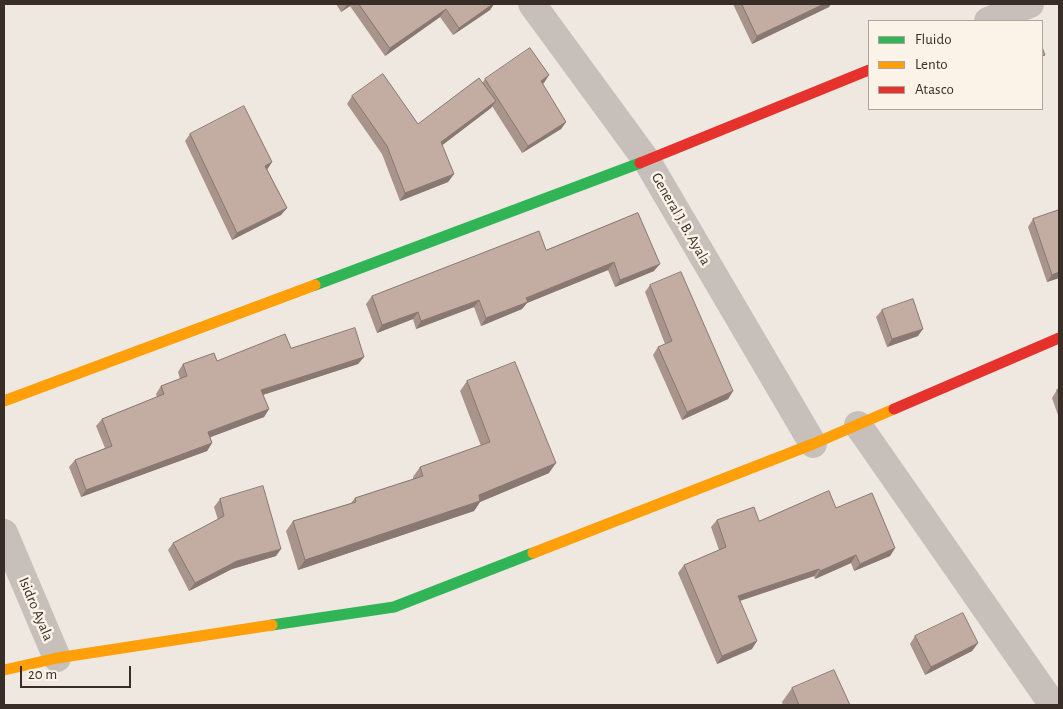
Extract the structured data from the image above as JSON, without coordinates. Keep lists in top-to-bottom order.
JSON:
{
  "streets": {
    "street": ["General J. B. Ayala", "Isidro Ayala"]
  },
  "legend": ["Fluido", "Lento", "Atasco"],
  "scale_bar": "20 m"
}
